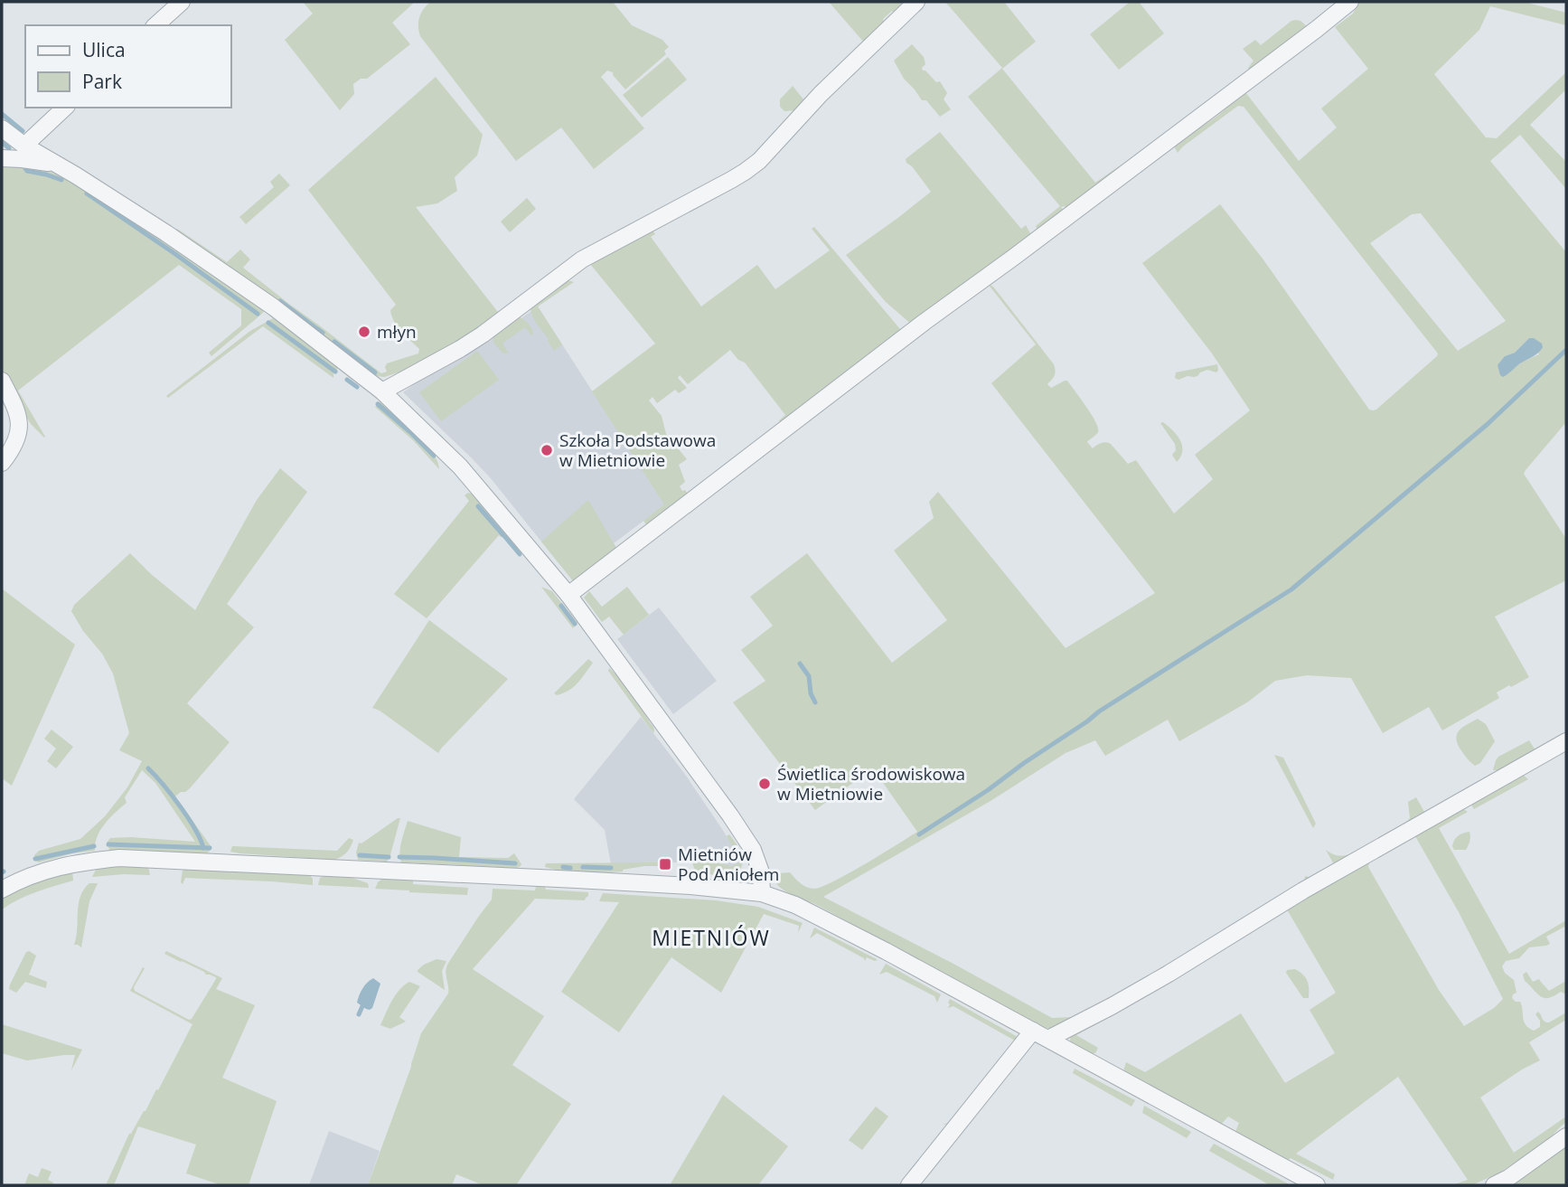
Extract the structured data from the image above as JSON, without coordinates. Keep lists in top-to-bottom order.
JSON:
{
  "districts": ["MIETNIÓW"],
  "places": {
    "other": ["młyn", "Szkoła Podstawowa w Mietniowie", "Świetlica środowiskowa w Mietniowie"],
    "transit": ["Mietniów Pod Aniołem"]
  },
  "legend": ["Ulica", "Park"]
}
